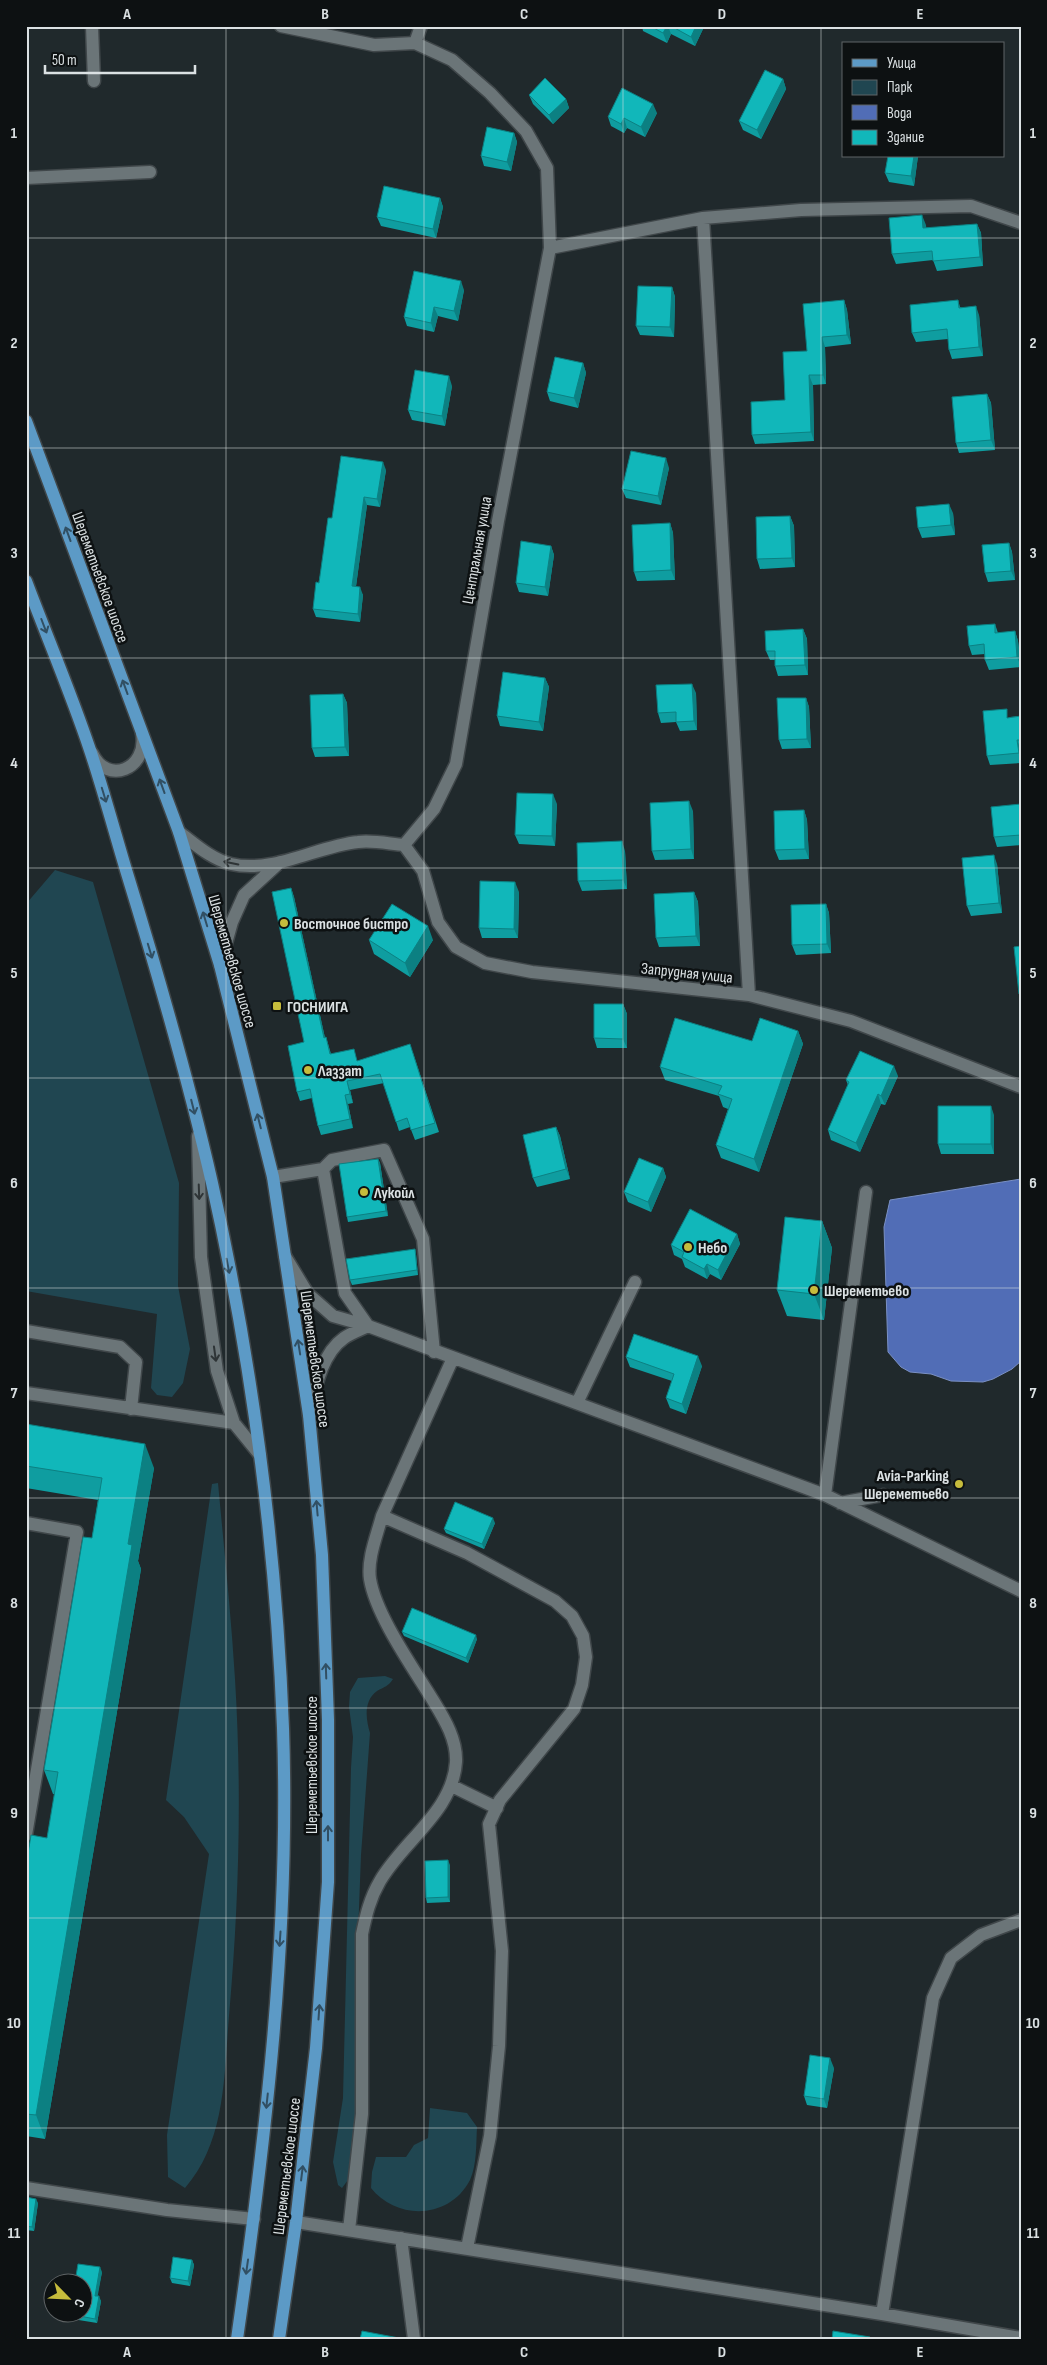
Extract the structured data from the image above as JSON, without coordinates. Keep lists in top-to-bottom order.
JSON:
{
  "streets": {
    "main road": ["Шереметьевское шоссе"],
    "street": ["Центральная улица", "Запрудная улица"]
  },
  "crossings": [
    ["Центральная улица", "Запрудная улица"]
  ],
  "places": {
    "other": [
      "Восточное бистро",
      "Лаззат",
      "Лукойл",
      "Небо",
      "Шереметьево",
      "Avia-Parking Шереметьево"
    ],
    "transit": ["ГОСНИИГА"]
  },
  "legend": [
    "Улица",
    "Парк",
    "Вода",
    "Здание"
  ],
  "scale_bar": "50 m",
  "north": "bottom right",
  "grid": {
    "columns": [
      "A",
      "B",
      "C",
      "D",
      "E"
    ],
    "rows": [
      "1",
      "2",
      "3",
      "4",
      "5",
      "6",
      "7",
      "8",
      "9",
      "10",
      "11"
    ]
  }
}
